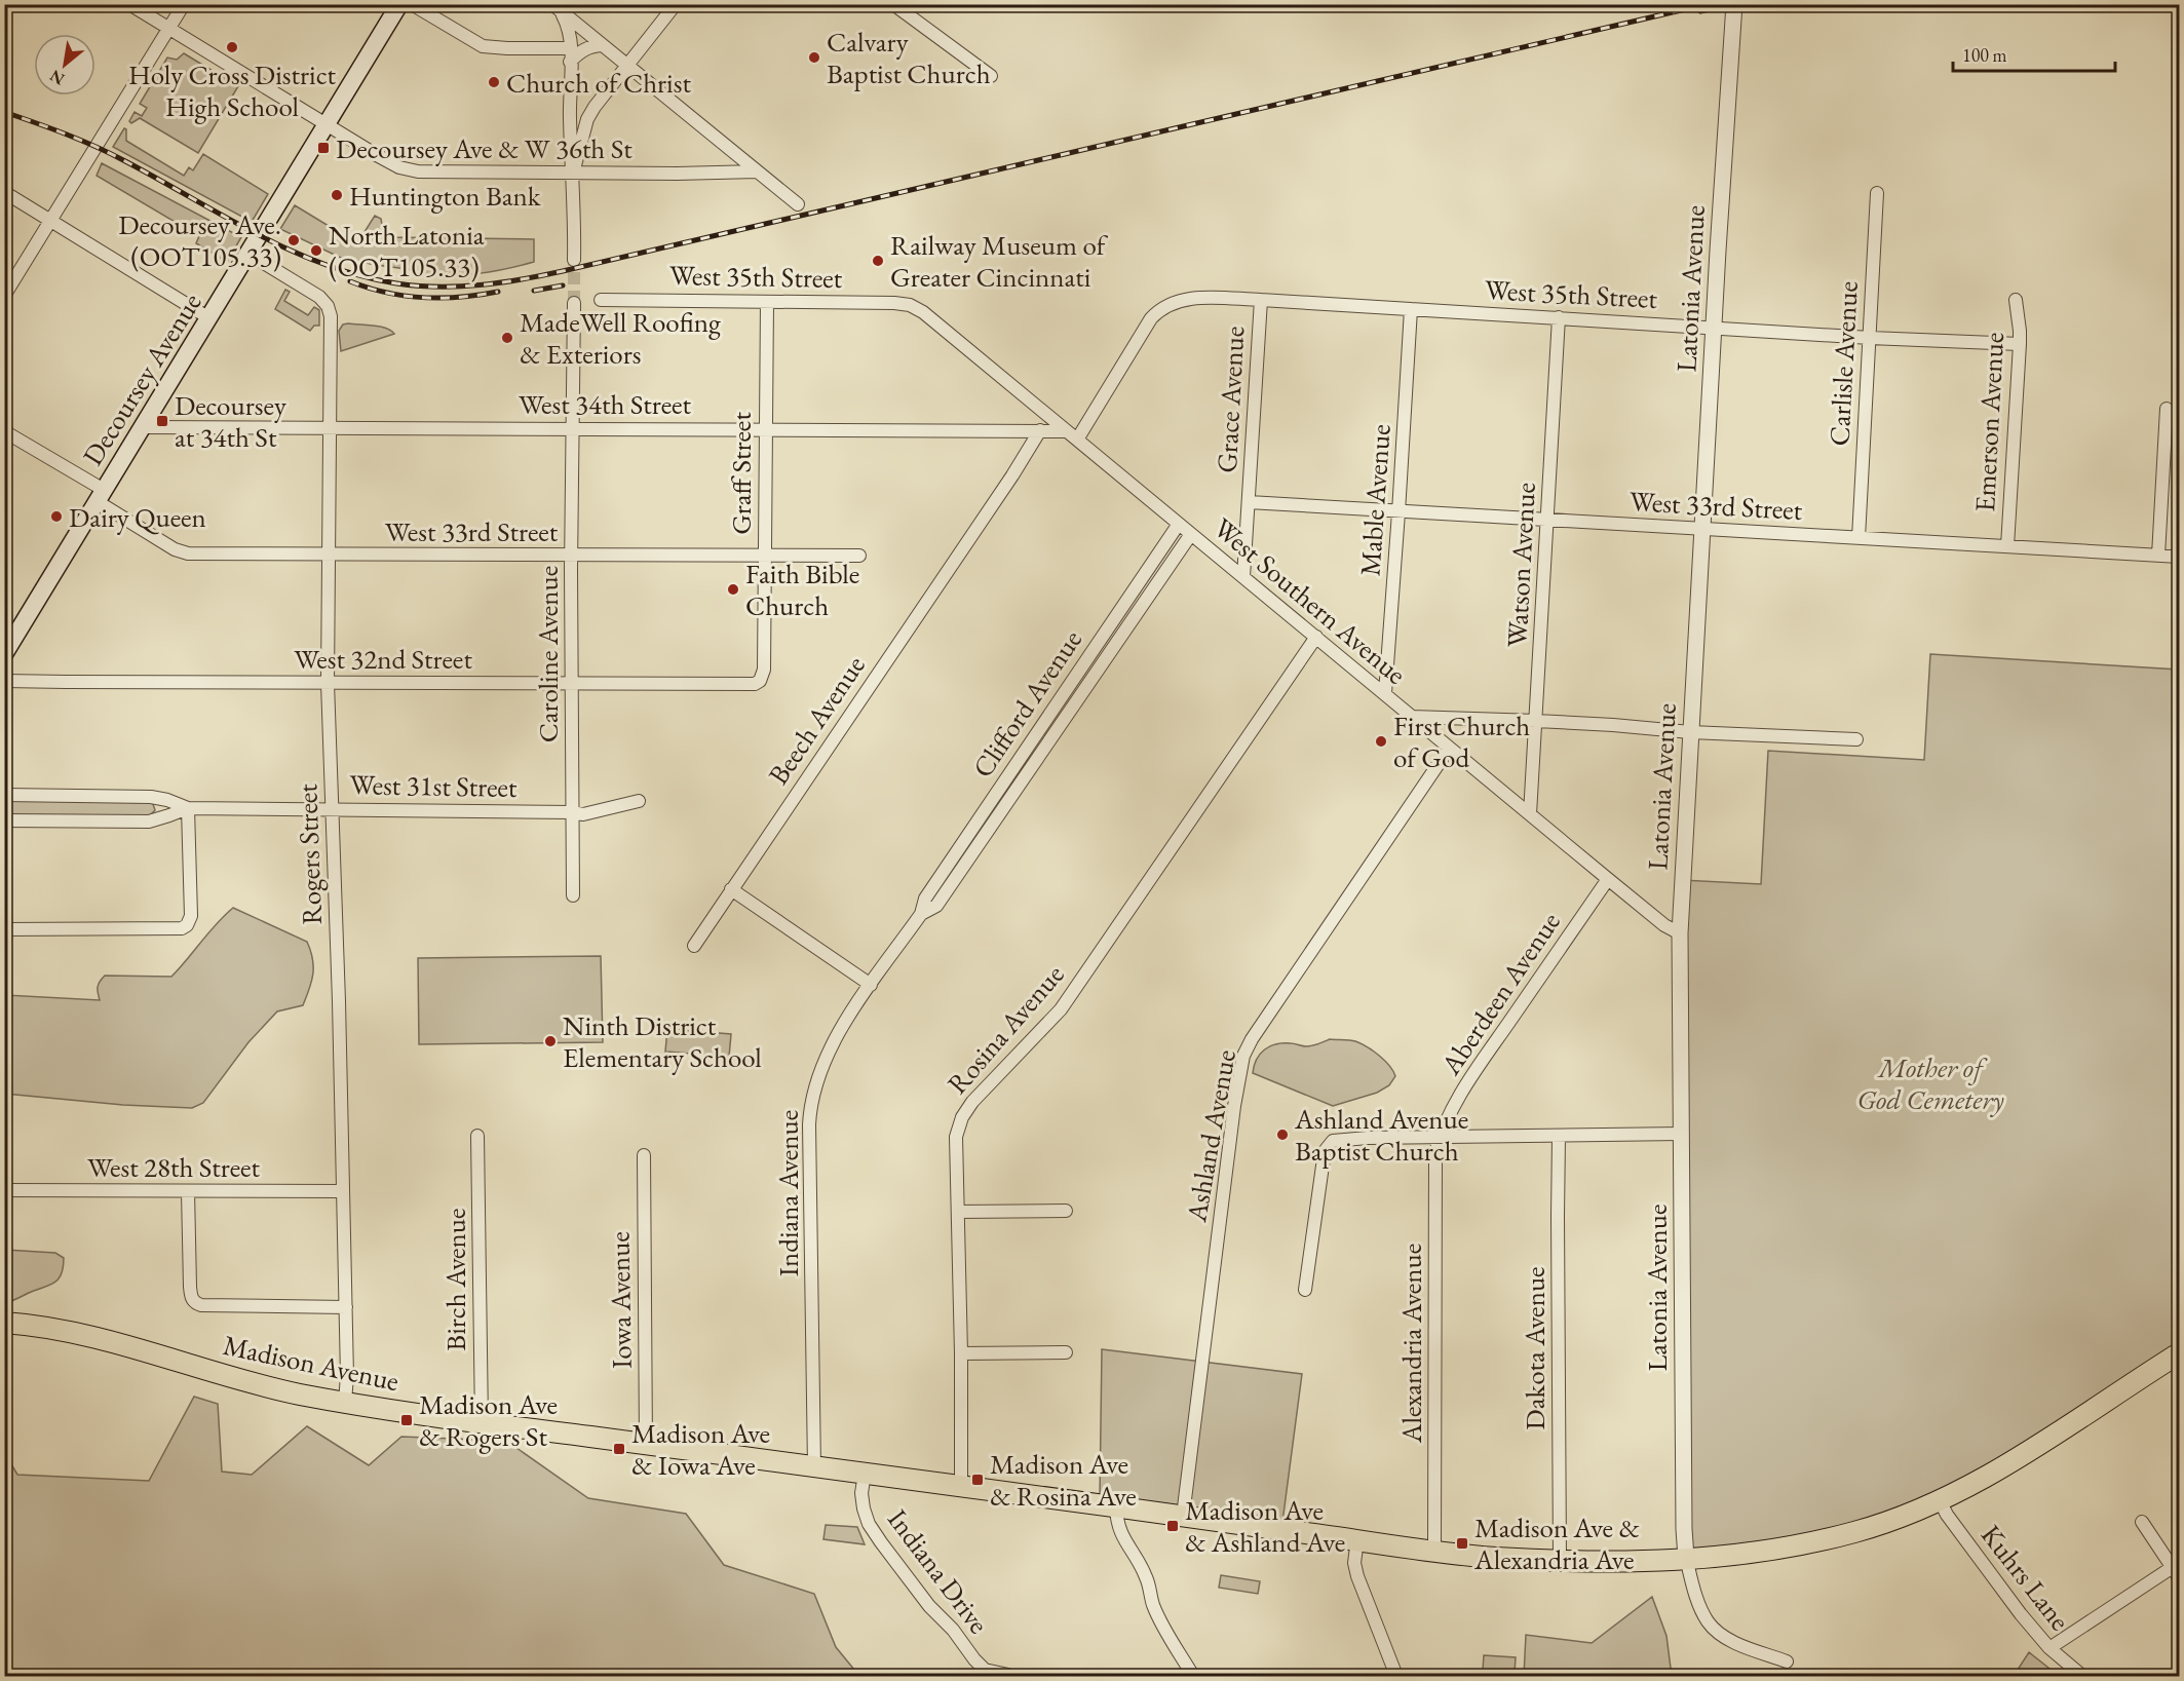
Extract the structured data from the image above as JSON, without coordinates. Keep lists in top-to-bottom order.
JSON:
{
  "streets": {
    "main road": ["Decoursey Avenue", "Madison Avenue"],
    "street": [
      "West 35th Street",
      "Latonia Avenue",
      "Carlisle Avenue",
      "Grace Avenue",
      "West 34th Street",
      "Emerson Avenue",
      "Graff Street",
      "Mable Avenue",
      "West 33rd Street",
      "Watson Avenue",
      "West Southern Avenue",
      "Caroline Avenue",
      "West 32nd Street",
      "Clifford Avenue",
      "Beech Avenue",
      "West 31st Street",
      "Rogers Street",
      "Aberdeen Avenue",
      "Rosina Avenue",
      "Ashland Avenue",
      "West 28th Street",
      "Indiana Avenue",
      "Birch Avenue",
      "Iowa Avenue",
      "Alexandria Avenue",
      "Dakota Avenue",
      "Indiana Drive",
      "Kuhrs Lane"
    ]
  },
  "crossings": [
    ["West 35th Street", "Latonia Avenue"],
    ["West 35th Street", "Carlisle Avenue"],
    ["West 35th Street", "Grace Avenue"],
    ["West 35th Street", "Emerson Avenue"],
    ["West 35th Street", "Graff Street"],
    ["West 35th Street", "Mable Avenue"],
    ["West 35th Street", "Watson Avenue"],
    ["West 35th Street", "West Southern Avenue"],
    ["Latonia Avenue", "West 33rd Street"],
    ["Latonia Avenue", "West Southern Avenue"],
    ["Latonia Avenue", "Madison Avenue"],
    ["Carlisle Avenue", "West 33rd Street"],
    ["Decoursey Avenue", "West 34th Street"],
    ["Decoursey Avenue", "West 33rd Street"],
    ["Decoursey Avenue", "Rogers Street"],
    ["Grace Avenue", "West 33rd Street"],
    ["Grace Avenue", "West Southern Avenue"],
    ["West 34th Street", "Graff Street"],
    ["West 34th Street", "West Southern Avenue"],
    ["West 34th Street", "Caroline Avenue"],
    ["West 34th Street", "Beech Avenue"],
    ["West 34th Street", "Rogers Street"],
    ["Emerson Avenue", "West 33rd Street"],
    ["Graff Street", "West 33rd Street"],
    ["Graff Street", "West 32nd Street"],
    ["Mable Avenue", "West 33rd Street"],
    ["Mable Avenue", "West Southern Avenue"],
    ["West 33rd Street", "Watson Avenue"],
    ["West 33rd Street", "Caroline Avenue"],
    ["West 33rd Street", "Rogers Street"],
    ["Watson Avenue", "West Southern Avenue"],
    ["West Southern Avenue", "Clifford Avenue"],
    ["West Southern Avenue", "Aberdeen Avenue"],
    ["West Southern Avenue", "Rosina Avenue"],
    ["West Southern Avenue", "Ashland Avenue"],
    ["Caroline Avenue", "West 32nd Street"],
    ["Caroline Avenue", "West 31st Street"],
    ["West 32nd Street", "Rogers Street"],
    ["Clifford Avenue", "Indiana Avenue"],
    ["West 31st Street", "Rogers Street"],
    ["Rogers Street", "West 28th Street"],
    ["Rogers Street", "Madison Avenue"],
    ["Aberdeen Avenue", "Alexandria Avenue"],
    ["Rosina Avenue", "Madison Avenue"],
    ["Ashland Avenue", "Madison Avenue"],
    ["Indiana Avenue", "Madison Avenue"],
    ["Birch Avenue", "Madison Avenue"],
    ["Iowa Avenue", "Madison Avenue"],
    ["Alexandria Avenue", "Madison Avenue"],
    ["Dakota Avenue", "Madison Avenue"],
    ["Madison Avenue", "Indiana Drive"],
    ["Madison Avenue", "Kuhrs Lane"]
  ],
  "parks": ["Mother of God Cemetery"],
  "places": {
    "other": [
      "Holy Cross District High School",
      "Calvary Baptist Church",
      "Church of Christ",
      "Huntington Bank",
      "Decoursey Ave. (OOT105.33)",
      "North Latonia (OOT105.33)",
      "Railway Museum of Greater Cincinnati",
      "MadeWell Roofing & Exteriors",
      "Dairy Queen",
      "Faith Bible Church",
      "First Church of God",
      "Ninth District Elementary School",
      "Ashland Avenue Baptist Church"
    ],
    "transit": [
      "Decoursey Ave & W 36th St",
      "Decoursey at 34th St",
      "Madison Ave & Rogers St",
      "Madison Ave & Iowa Ave",
      "Madison Ave & Rosina Ave",
      "Madison Ave & Ashland Ave",
      "Madison Ave & Alexandria Ave"
    ]
  },
  "scale_bar": "100 m",
  "north": "bottom left"
}
